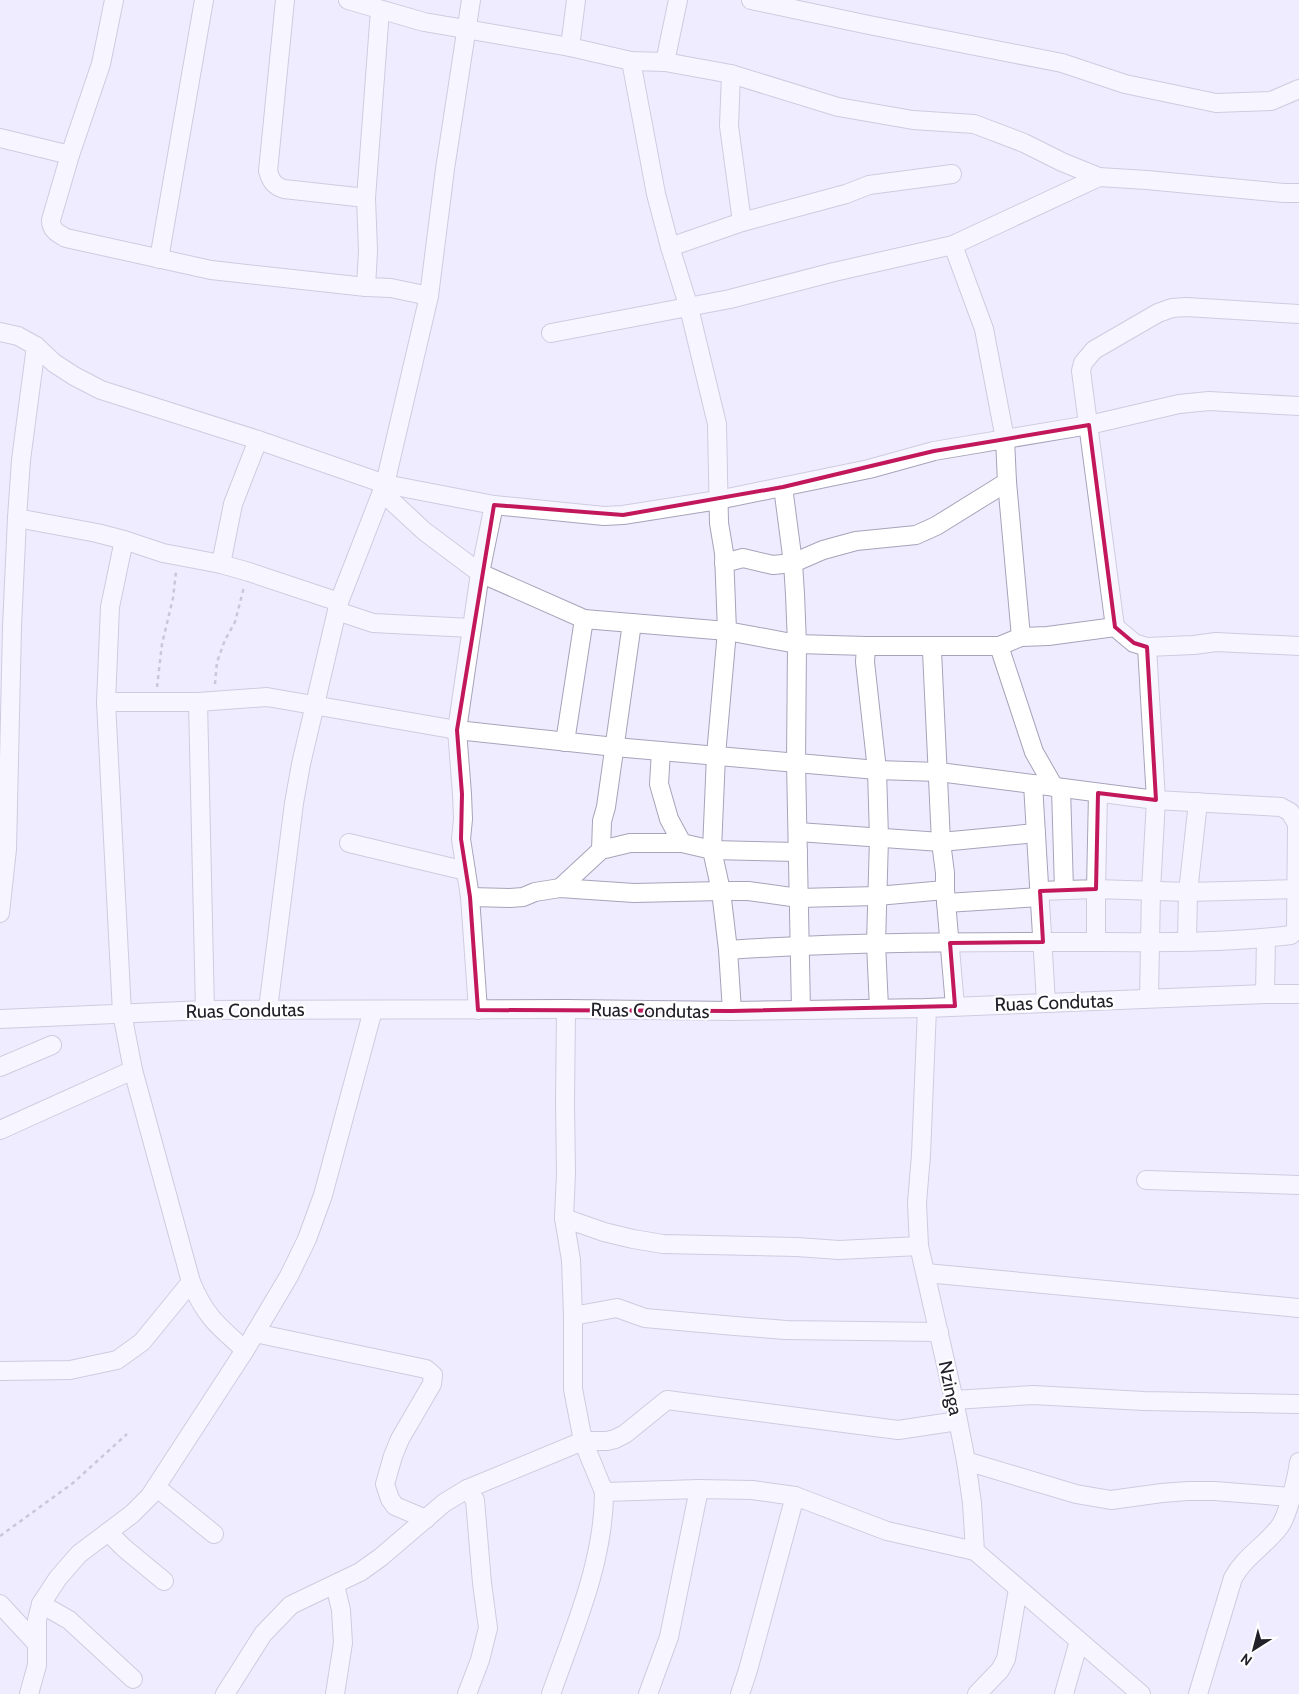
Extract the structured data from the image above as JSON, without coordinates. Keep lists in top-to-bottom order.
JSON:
{
  "streets": {
    "street": ["Ruas Condutas", "Nzinga"]
  },
  "crossings": [
    ["Ruas Condutas", "Nzinga"]
  ],
  "north": "bottom left"
}
